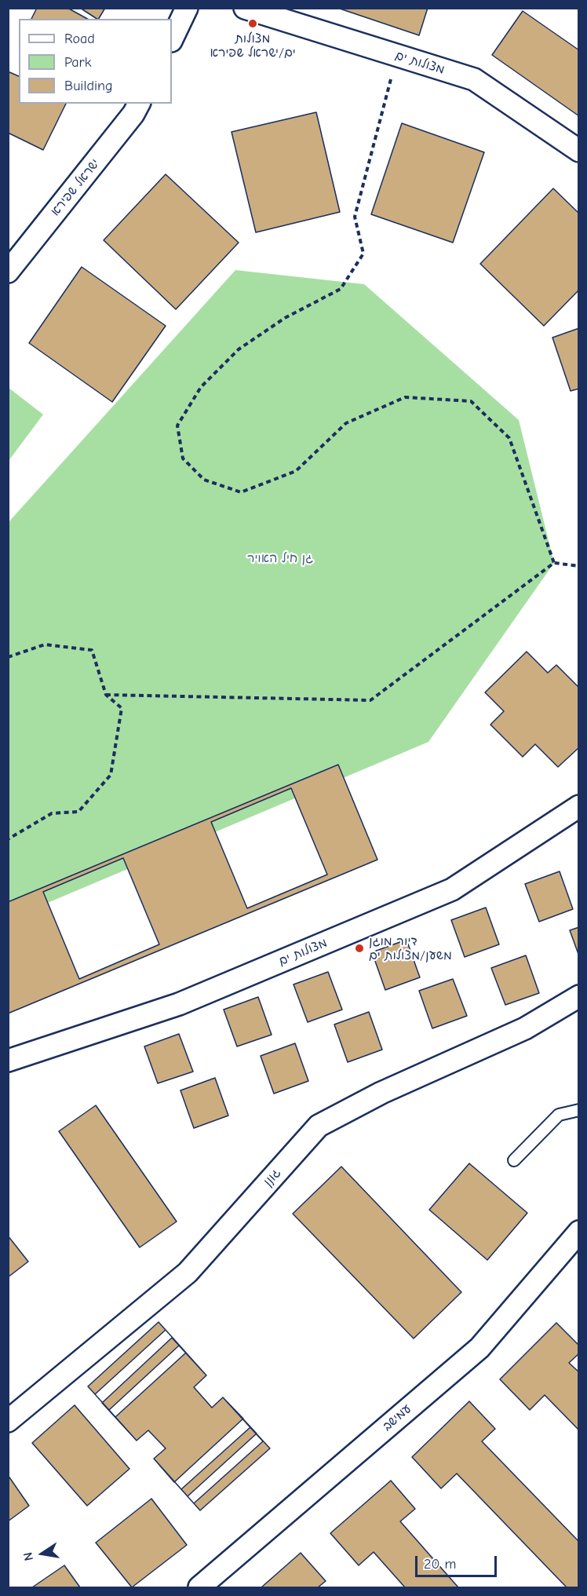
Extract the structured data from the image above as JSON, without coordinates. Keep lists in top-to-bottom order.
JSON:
{
  "streets": {
    "street": [
      "מצולות ים",
      "ישראל שפירא",
      "גונן",
      "עמישב"
    ]
  },
  "parks": ["גן חיל האויר"],
  "places": ["מצולות ים/ישראל שפירא", "דיור מוגן משען/מצולות ים"],
  "legend": ["Road", "Park", "Building"],
  "scale_bar": "20 m",
  "north": "left"
}
